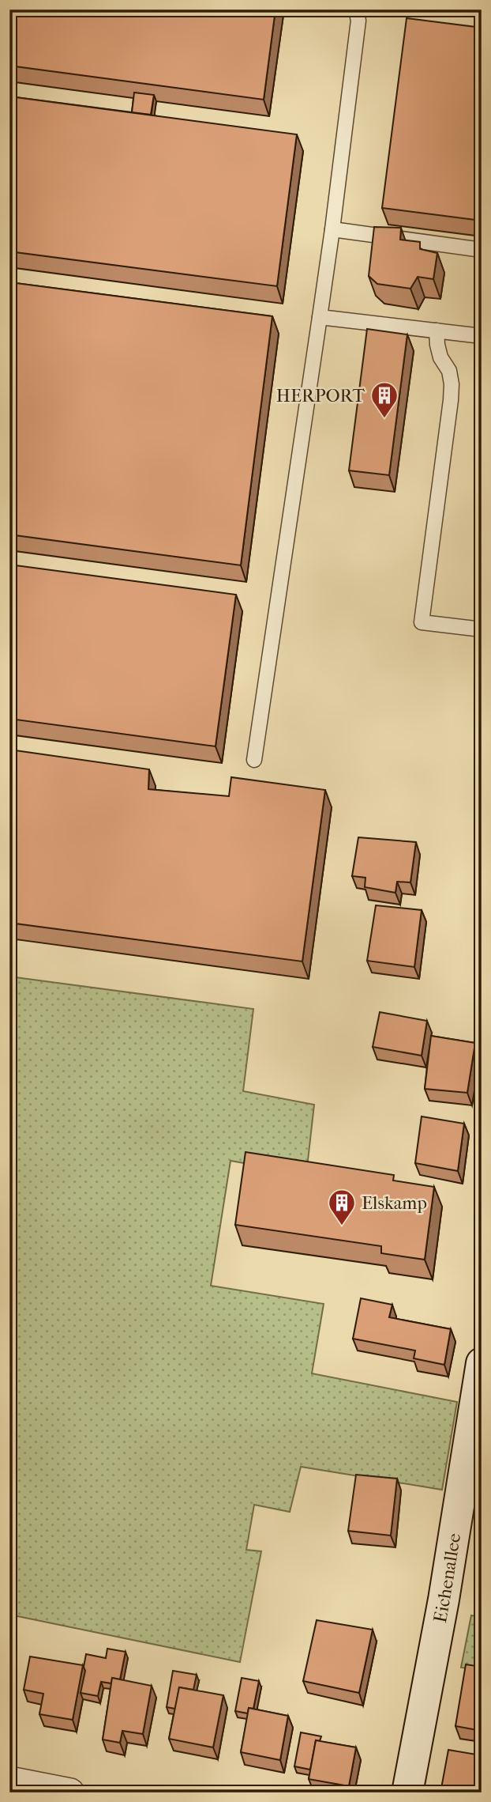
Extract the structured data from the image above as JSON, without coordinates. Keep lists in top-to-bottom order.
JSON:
{
  "streets": {
    "street": ["Eichenallee"]
  },
  "places": {
    "building": ["HERPORT", "Elskamp"]
  }
}
